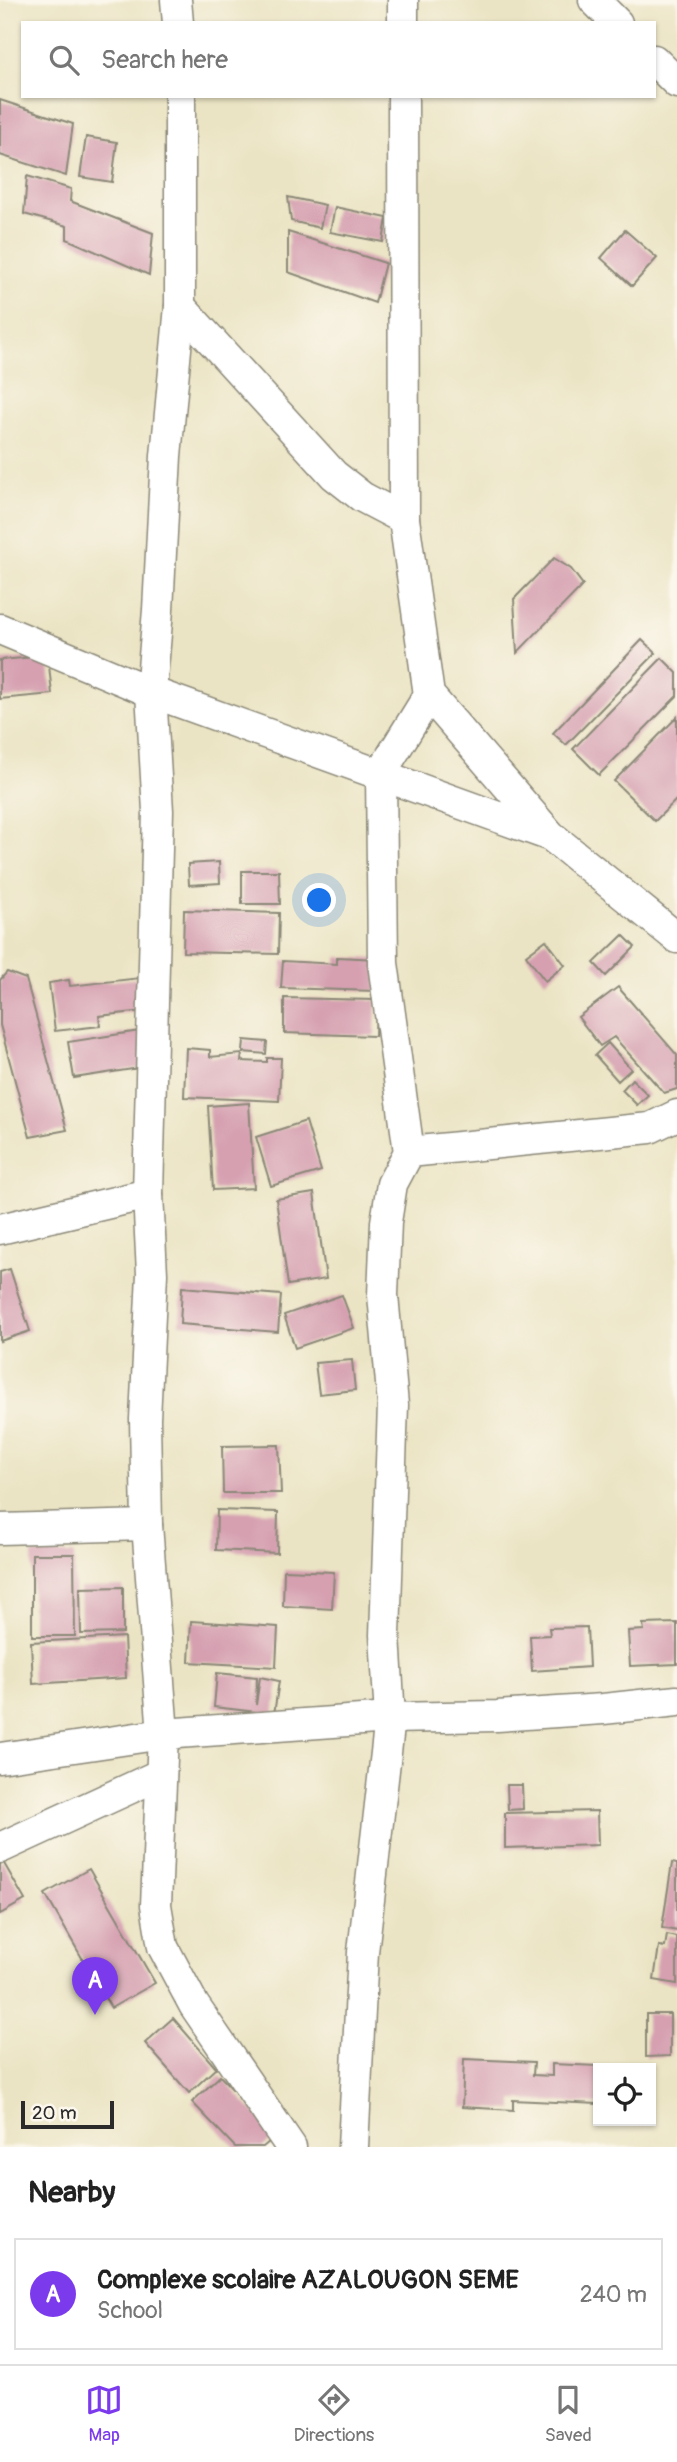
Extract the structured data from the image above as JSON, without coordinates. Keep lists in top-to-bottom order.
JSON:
{
  "scale_bar": "20 m",
  "page": {
    "search": "Search here",
    "pins": "A",
    "scale": "20 m",
    "heading": "Nearby",
    "list": [
      {
        "mark": "A",
        "name": "Complexe scolaire AZALOUGON SEME",
        "note": "School",
        "value": "240 m"
      }
    ],
    "nav": ["Map", "Directions", "Saved"]
  }
}
